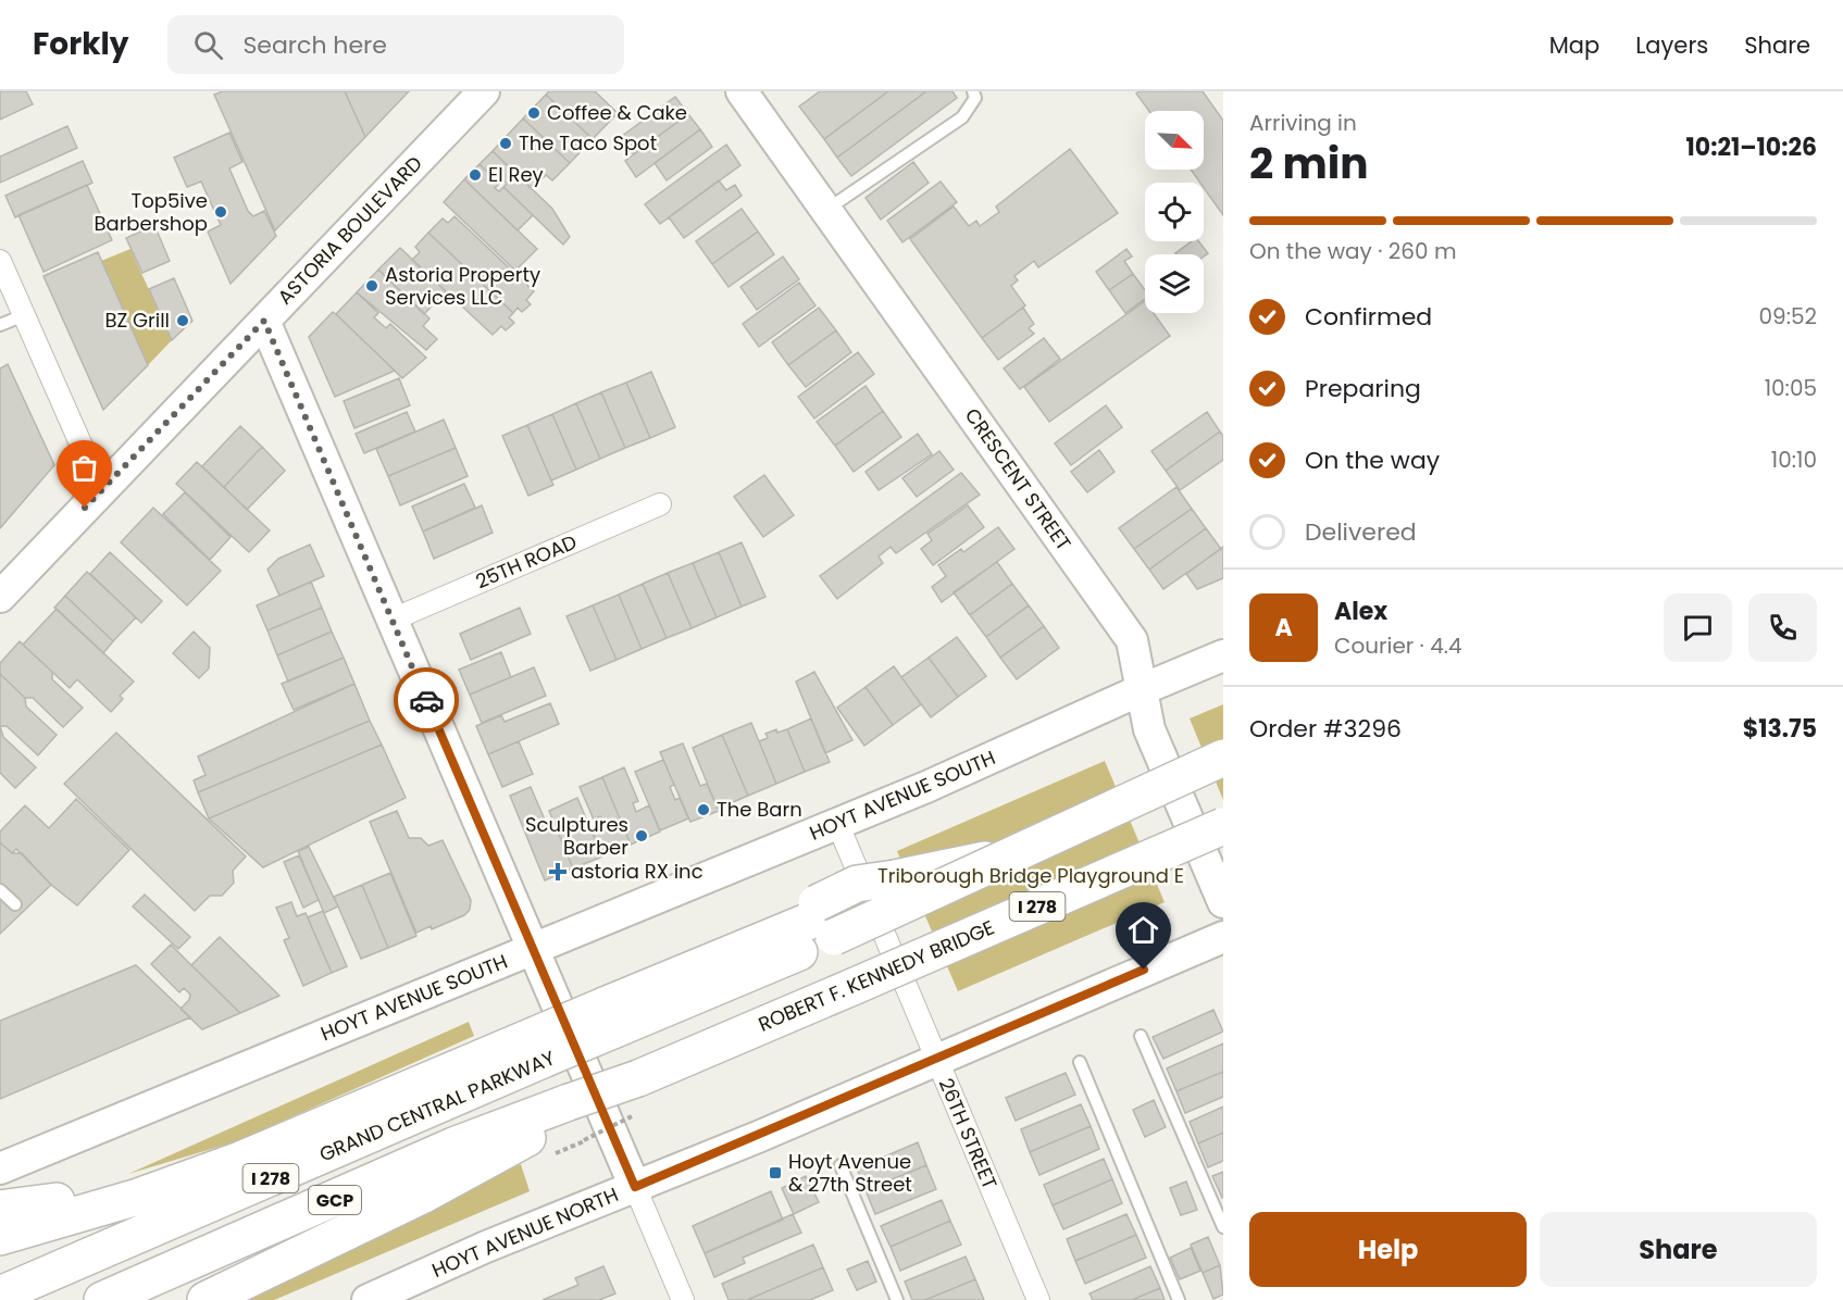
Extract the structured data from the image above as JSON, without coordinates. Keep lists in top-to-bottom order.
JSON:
{
  "streets": {
    "highway": [
      "I 278",
      "ROBERT F. KENNEDY BRIDGE",
      "GRAND CENTRAL PARKWAY",
      "GCP"
    ],
    "main road": [
      "ASTORIA BOULEVARD",
      "CRESCENT STREET",
      "HOYT AVENUE SOUTH",
      "HOYT AVENUE NORTH"
    ],
    "street": ["25TH ROAD", "26TH STREET"]
  },
  "crossings": [
    ["CRESCENT STREET", "HOYT AVENUE SOUTH"],
    ["HOYT AVENUE SOUTH", "26TH STREET"],
    ["I 278", "GRAND CENTRAL PARKWAY"],
    ["ROBERT F. KENNEDY BRIDGE", "GCP"],
    ["26TH STREET", "HOYT AVENUE NORTH"]
  ],
  "parks": ["Triborough Bridge Playground E"],
  "places": {
    "other": [
      "Coffee & Cake",
      "The Taco Spot",
      "El Rey",
      "Top5ive Barbershop",
      "Astoria Property Services LLC",
      "BZ Grill",
      "The Barn",
      "Sculptures Barber"
    ],
    "health": ["astoria RX inc"],
    "transit": ["Hoyt Avenue & 27th Street"]
  },
  "north": "bottom right",
  "page": {
    "header": "Forkly",
    "search": "Search here",
    "nav": ["Map", "Layers", "Share"],
    "heading": ["2 min", "Arriving in", "10:21–10:26"],
    "panel": [
      "Alex",
      "Courier · 4.4",
      "Order #3296",
      "$13.75"
    ],
    "bar": "On the way · 260 m",
    "list": [
      ["Confirmed", "09:52"],
      ["Preparing", "10:05"],
      ["On the way", "10:10"],
      "Delivered"
    ],
    "round": "A",
    "buttons": ["Help", "Share"]
  }
}
